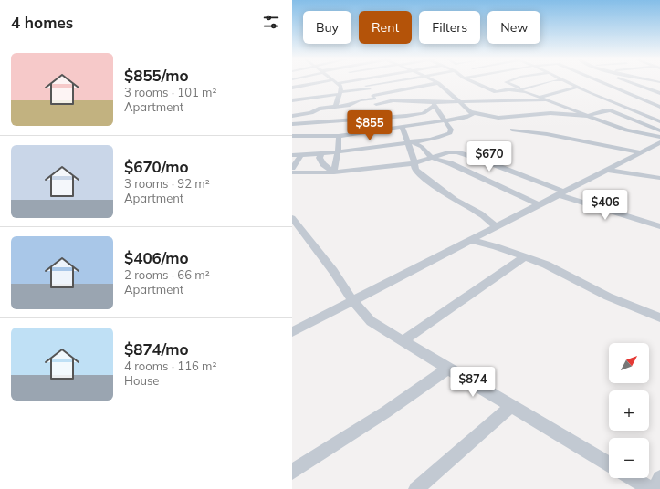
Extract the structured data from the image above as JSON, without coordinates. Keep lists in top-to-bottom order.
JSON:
{
  "north": "top right",
  "page": {
    "heading": "4 homes",
    "chip": [
      "Buy",
      "Rent",
      "Filters",
      "New"
    ],
    "list": [
      {
        "name": "$855/mo",
        "note": "3 rooms · 101 m² · Apartment"
      },
      {
        "name": "$670/mo",
        "note": "3 rooms · 92 m² · Apartment"
      },
      {
        "name": "$406/mo",
        "note": "2 rooms · 66 m² · Apartment"
      },
      {
        "name": "$874/mo",
        "note": "4 rooms · 116 m² · House"
      }
    ],
    "price": [
      "$855",
      "$670",
      "$406",
      "$874"
    ],
    "map_buttons": ["+", "−"]
  }
}
